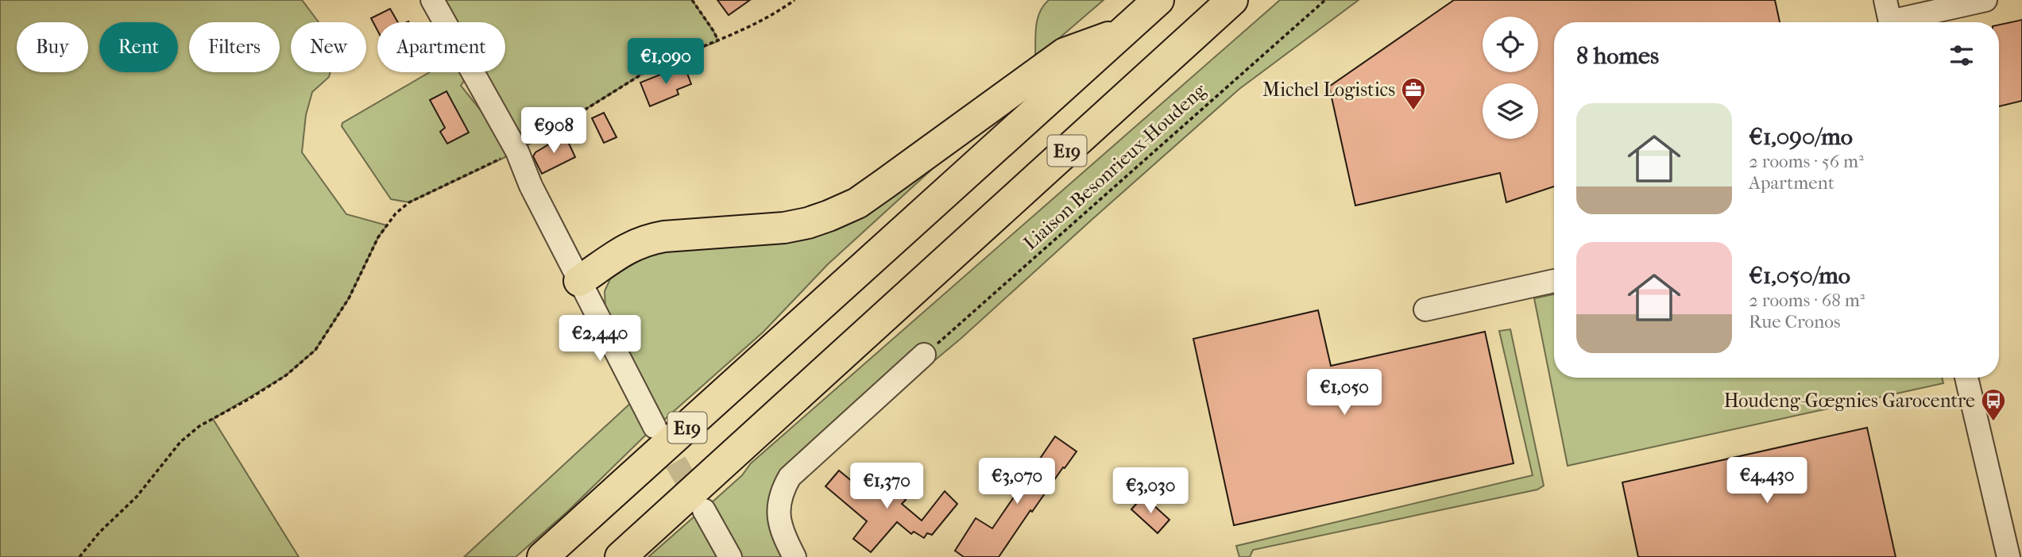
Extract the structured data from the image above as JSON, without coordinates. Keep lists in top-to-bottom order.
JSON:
{
  "streets": {
    "highway": ["E19"],
    "path": ["Liaison Besonrieux-Houdeng"]
  },
  "places": {
    "office": ["Michel Logistics"],
    "bus stop": ["Houdeng-Gœgnies Garocentre"]
  },
  "page": {
    "chip": [
      "Buy",
      "Rent",
      "Filters",
      "New",
      "Apartment"
    ],
    "heading": "8 homes",
    "price": [
      "€1,090",
      "€908",
      "€2,440",
      "€1,050",
      "€4,430",
      "€3,070",
      "€1,370",
      "€3,030"
    ],
    "list": [
      {
        "name": "€1,090/mo",
        "note": "2 rooms · 56 m² · Apartment"
      },
      {
        "name": "€1,050/mo",
        "note": "2 rooms · 68 m² · Rue Cronos"
      }
    ]
  }
}
